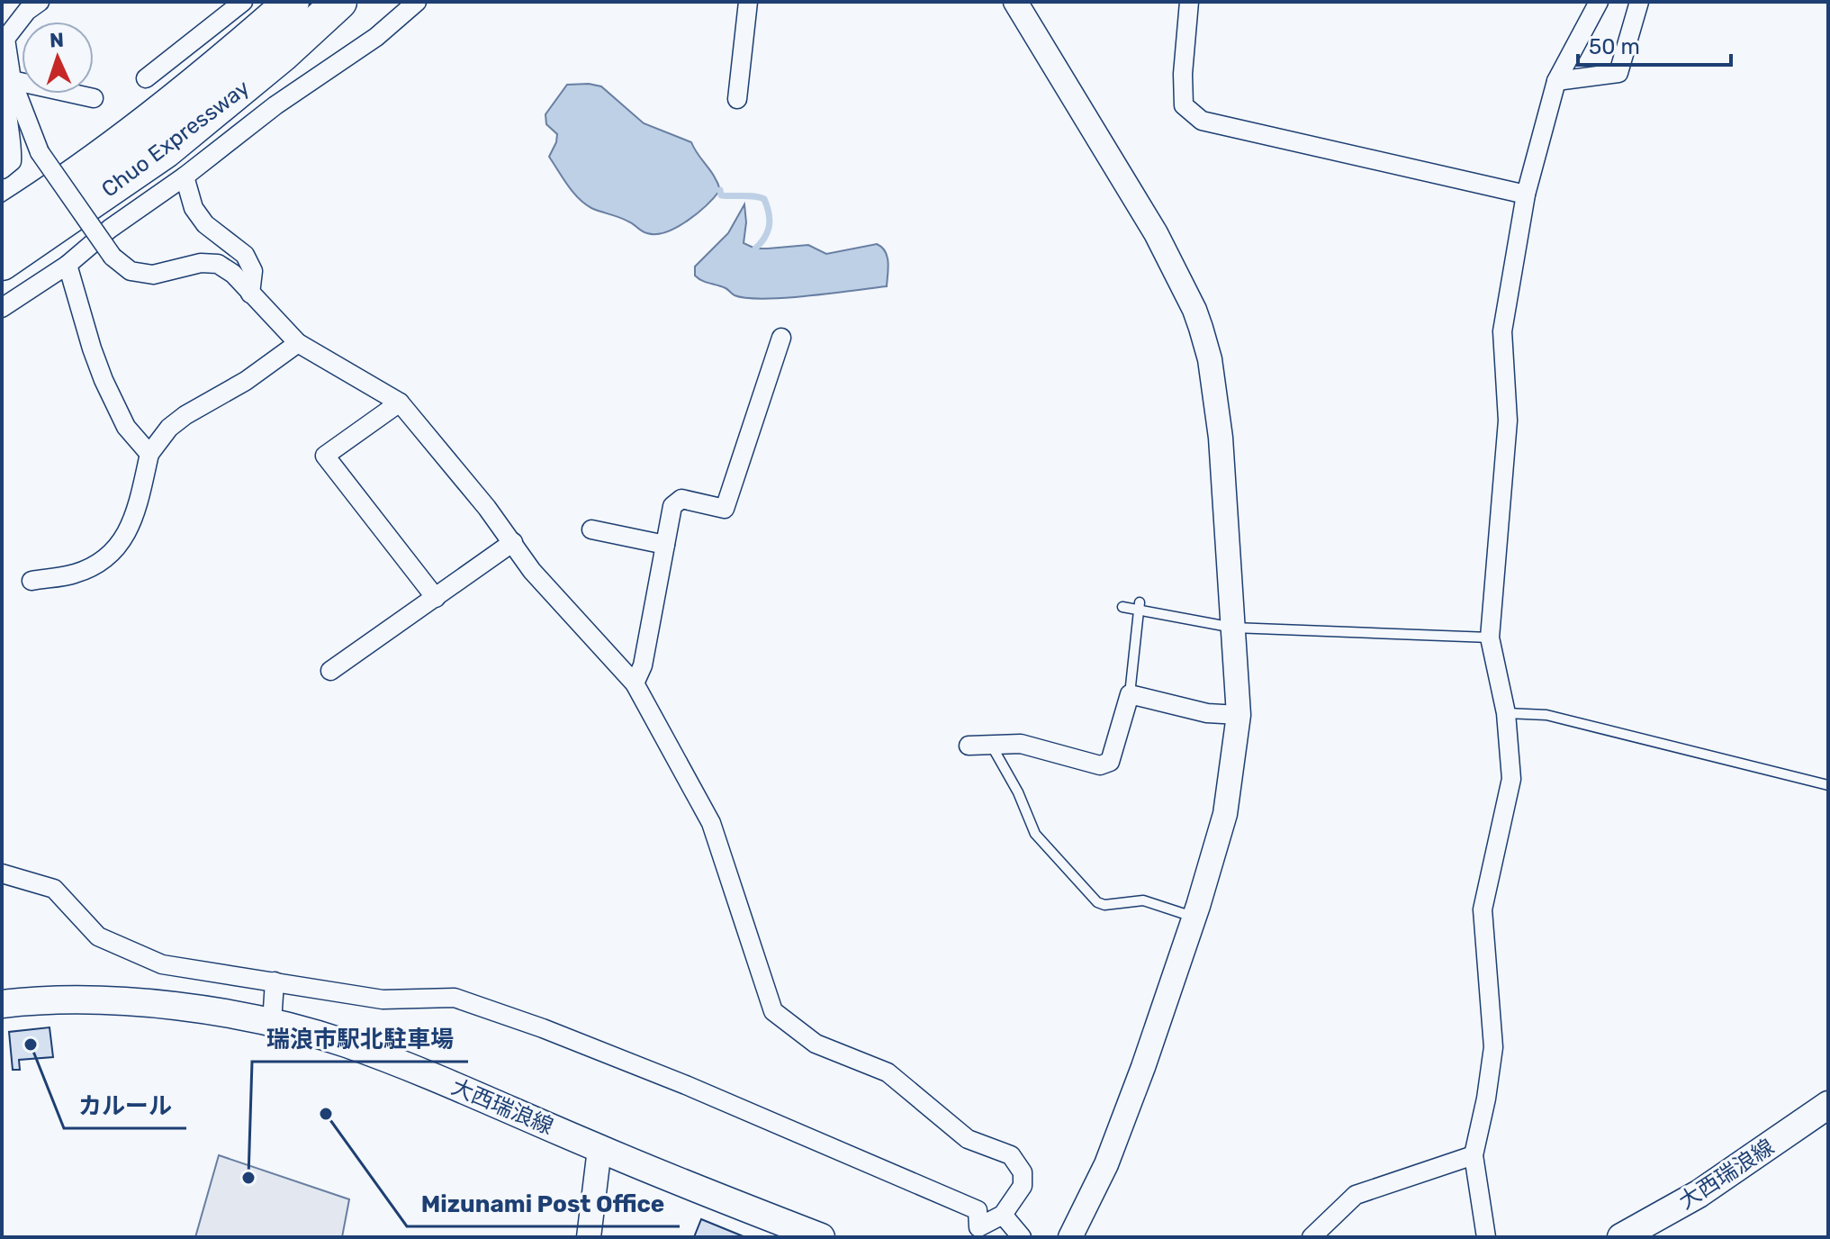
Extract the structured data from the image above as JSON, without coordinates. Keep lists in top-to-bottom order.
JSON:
{
  "streets": {
    "highway": ["Chuo Expressway"],
    "main road": ["大西瑞浪線"]
  },
  "places": ["カルール", "Mizunami Post Office", "瑞浪市駅北駐車場"],
  "scale_bar": "50 m",
  "north": "top"
}
